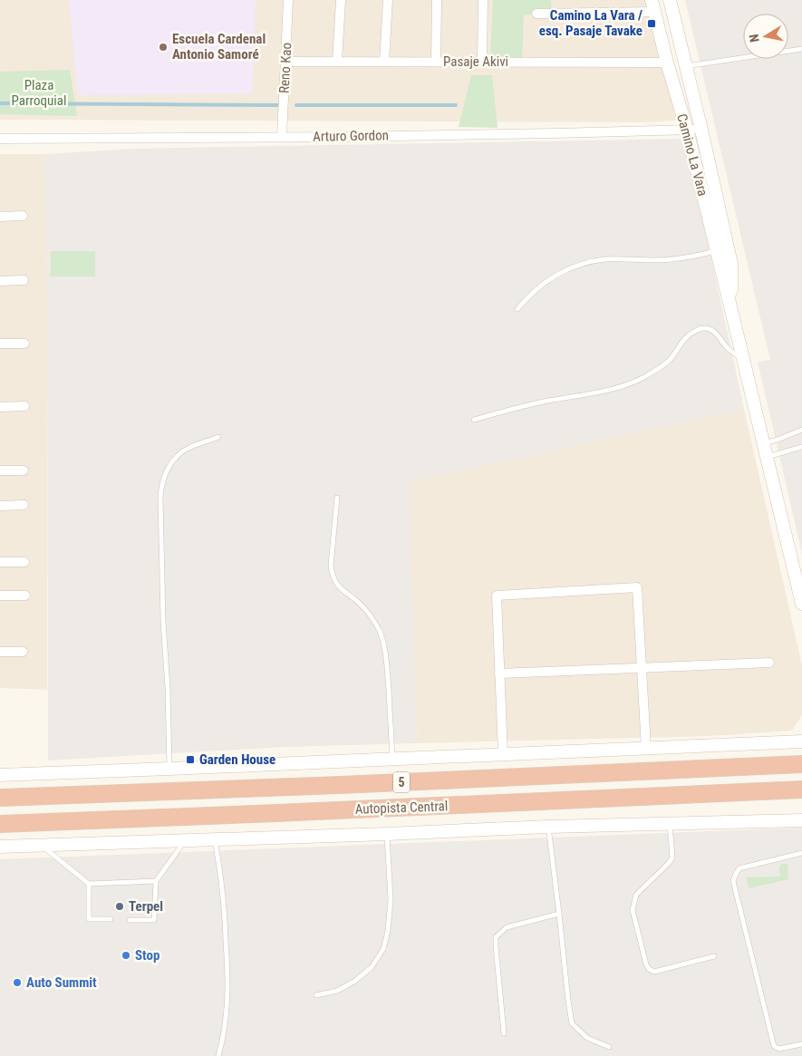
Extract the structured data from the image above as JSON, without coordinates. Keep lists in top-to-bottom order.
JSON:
{
  "streets": {
    "highway": ["5", "Autopista Central"],
    "street": [
      "Pasaje Akivi",
      "Reno Kao",
      "Arturo Gordon",
      "Camino La Vara"
    ]
  },
  "crossings": [
    ["Pasaje Akivi", "Reno Kao"],
    ["Pasaje Akivi", "Camino La Vara"],
    ["Reno Kao", "Arturo Gordon"],
    ["Arturo Gordon", "Camino La Vara"]
  ],
  "parks": ["Plaza Parroquial"],
  "places": {
    "transit": ["Camino La Vara / esq. Pasaje Tavake", "Garden House"],
    "other": [
      "Escuela Cardenal Antonio Samoré",
      "Terpel",
      "Stop",
      "Auto Summit"
    ]
  },
  "north": "left"
}
